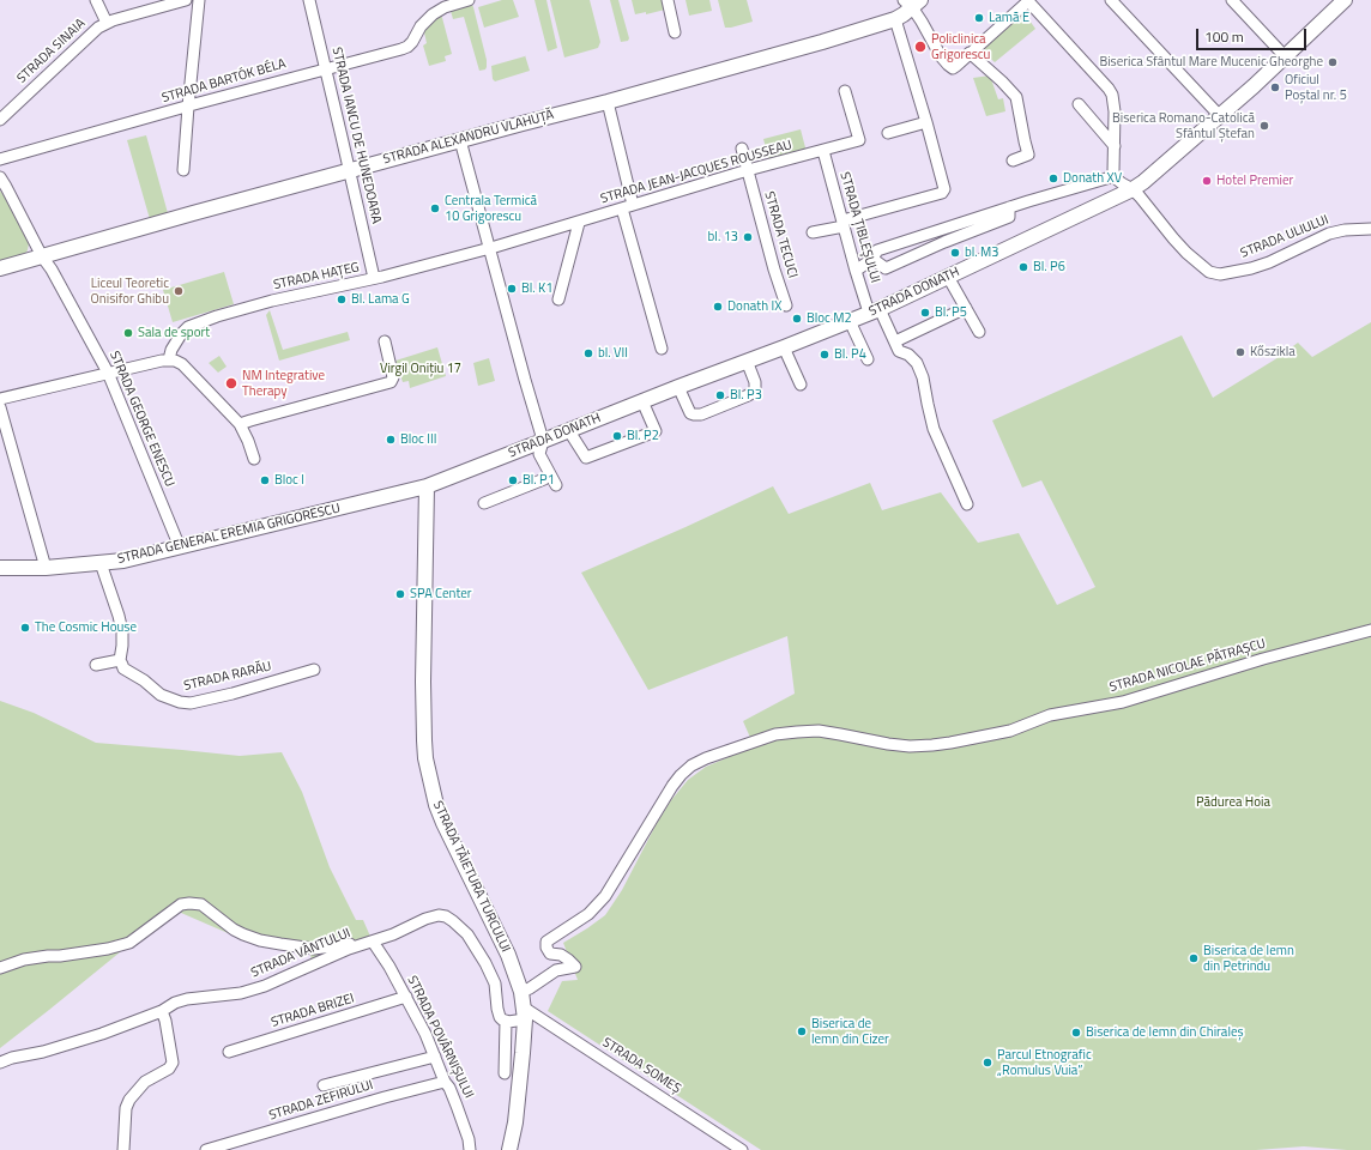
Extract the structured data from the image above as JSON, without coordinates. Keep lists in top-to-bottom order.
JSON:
{
  "streets": {
    "main road": [
      "STRADA ALEXANDRU VLAHUȚĂ",
      "STRADA DONATH",
      "STRADA GENERAL EREMIA GRIGORESCU",
      "STRADA TĂIETURA TURCULUI"
    ],
    "street": [
      "STRADA SINAIA",
      "STRADA BARTÓK BÉLA",
      "STRADA IANCU DE HUNEDOARA",
      "STRADA JEAN-JACQUES ROUSSEAU",
      "STRADA ȚIBLEȘULUI",
      "STRADA TECUCI",
      "STRADA ULIULUI",
      "STRADA HAȚEG",
      "STRADA GEORGE ENESCU",
      "STRADA NICOLAE PĂTRAȘCU",
      "STRADA RARĂU",
      "STRADA VÂNTULUI",
      "STRADA BRIZEI",
      "STRADA POVÂRNIȘULUI",
      "STRADA SOMEȘ",
      "STRADA ZEFIRULUI"
    ]
  },
  "crossings": [
    ["STRADA BARTÓK BÉLA", "STRADA IANCU DE HUNEDOARA"],
    ["STRADA IANCU DE HUNEDOARA", "STRADA ALEXANDRU VLAHUȚĂ"],
    ["STRADA IANCU DE HUNEDOARA", "STRADA HAȚEG"],
    ["STRADA ALEXANDRU VLAHUȚĂ", "STRADA GEORGE ENESCU"],
    ["STRADA JEAN-JACQUES ROUSSEAU", "STRADA ȚIBLEȘULUI"],
    ["STRADA JEAN-JACQUES ROUSSEAU", "STRADA TECUCI"],
    ["STRADA JEAN-JACQUES ROUSSEAU", "STRADA HAȚEG"],
    ["STRADA ȚIBLEȘULUI", "STRADA DONATH"],
    ["STRADA ULIULUI", "STRADA DONATH"],
    ["STRADA DONATH", "STRADA GENERAL EREMIA GRIGORESCU"],
    ["STRADA DONATH", "STRADA TĂIETURA TURCULUI"],
    ["STRADA GEORGE ENESCU", "STRADA GENERAL EREMIA GRIGORESCU"],
    ["STRADA GENERAL EREMIA GRIGORESCU", "STRADA TĂIETURA TURCULUI"],
    ["STRADA NICOLAE PĂTRAȘCU", "STRADA TĂIETURA TURCULUI"],
    ["STRADA TĂIETURA TURCULUI", "STRADA SOMEȘ"],
    ["STRADA VÂNTULUI", "STRADA POVÂRNIȘULUI"],
    ["STRADA BRIZEI", "STRADA POVÂRNIȘULUI"],
    ["STRADA POVÂRNIȘULUI", "STRADA ZEFIRULUI"]
  ],
  "parks": ["Virgil Onițiu 17", "Pădurea Hoia"],
  "places": [
    "Lamă E",
    "Policlinica Grigorescu",
    "Biserica Sfântul Mare Mucenic Gheorghe",
    "Oficiul Poștal nr. 5",
    "Biserica Romano-Catolică Sfântul Ștefan",
    "Donath XV",
    "Hotel Premier",
    "Centrala Termică 10 Grigorescu",
    "bl. 13",
    "bl. M3",
    "Bl. P6",
    "Bl. K1",
    "Liceul Teoretic Onisifor Ghibu",
    "Bl. Lama G",
    "Donath IX",
    "Bl. P5",
    "Bloc M2",
    "Sala de sport",
    "Kőszikla",
    "bl. VII",
    "Bl. P4",
    "NM Integrative Therapy",
    "Bl. P3",
    "Bl. P2",
    "Bloc III",
    "Bloc I",
    "Bl. P1",
    "SPA Center",
    "The Cosmic House",
    "Biserica de lemn din Petrindu",
    "Biserica de lemn din Cizer",
    "Biserica de lemn din Chiraleș",
    "Parcul Etnografic „Romulus Vuia”"
  ],
  "scale_bar": "100 m"
}
